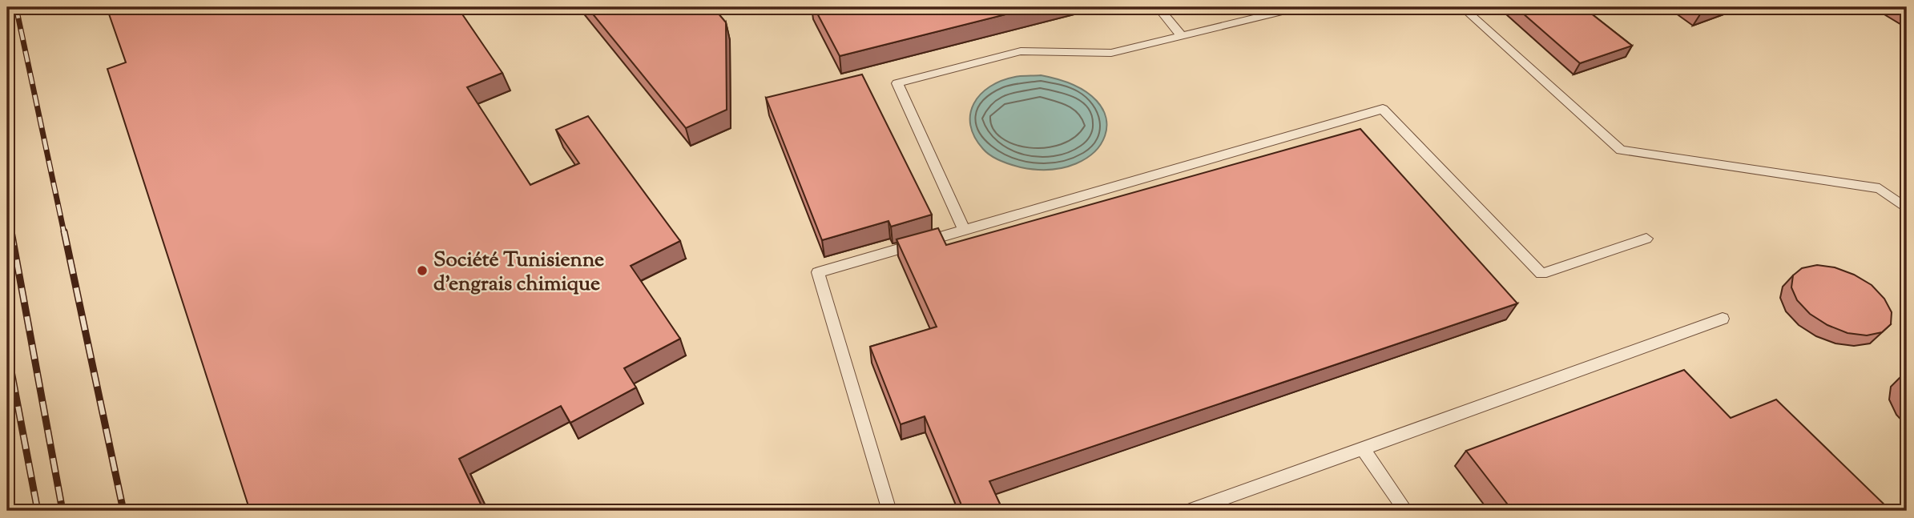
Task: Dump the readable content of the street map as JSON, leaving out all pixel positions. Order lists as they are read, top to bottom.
{
  "places": ["Société Tunisienne d'engrais chimique"]
}
